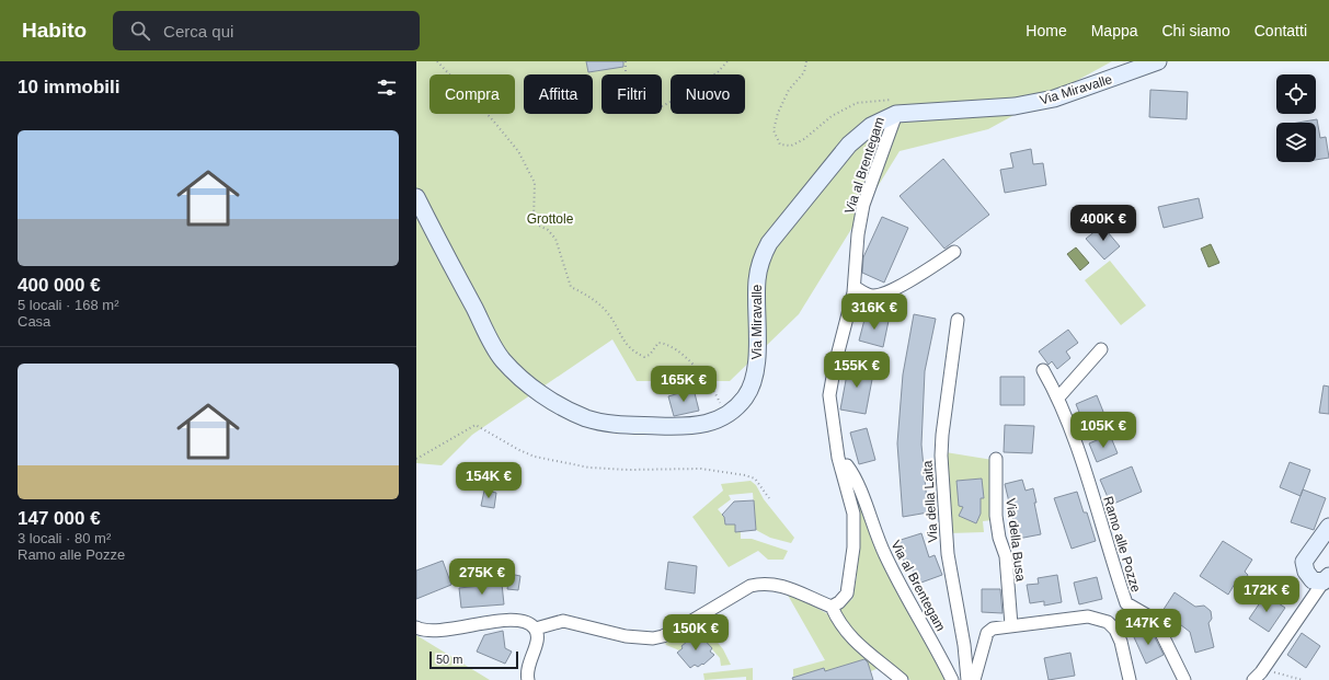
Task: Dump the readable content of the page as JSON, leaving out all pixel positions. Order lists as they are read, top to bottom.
{
  "streets": {
    "street": [
      "Via Miravalle",
      "Via al Brentegam",
      "Via della Laita",
      "Via della Busa",
      "Ramo alle Pozze"
    ]
  },
  "crossings": [
    ["Via Miravalle", "Via al Brentegam"]
  ],
  "parks": ["Grottole"],
  "scale_bar": "50 m",
  "page": {
    "header": "Habito",
    "search": "Cerca qui",
    "nav": [
      "Home",
      "Mappa",
      "Chi siamo",
      "Contatti"
    ],
    "heading": "10 immobili",
    "chip": [
      "Compra",
      "Affitta",
      "Filtri",
      "Nuovo"
    ],
    "list": [
      {
        "name": "400 000 €",
        "note": "5 locali · 168 m² · Casa"
      },
      {
        "name": "147 000 €",
        "note": "3 locali · 80 m² · Ramo alle Pozze"
      }
    ],
    "price": [
      "400K €",
      "316K €",
      "155K €",
      "165K €",
      "105K €",
      "154K €",
      "275K €",
      "172K €",
      "147K €",
      "150K €"
    ],
    "scale": "50 m"
  }
}
